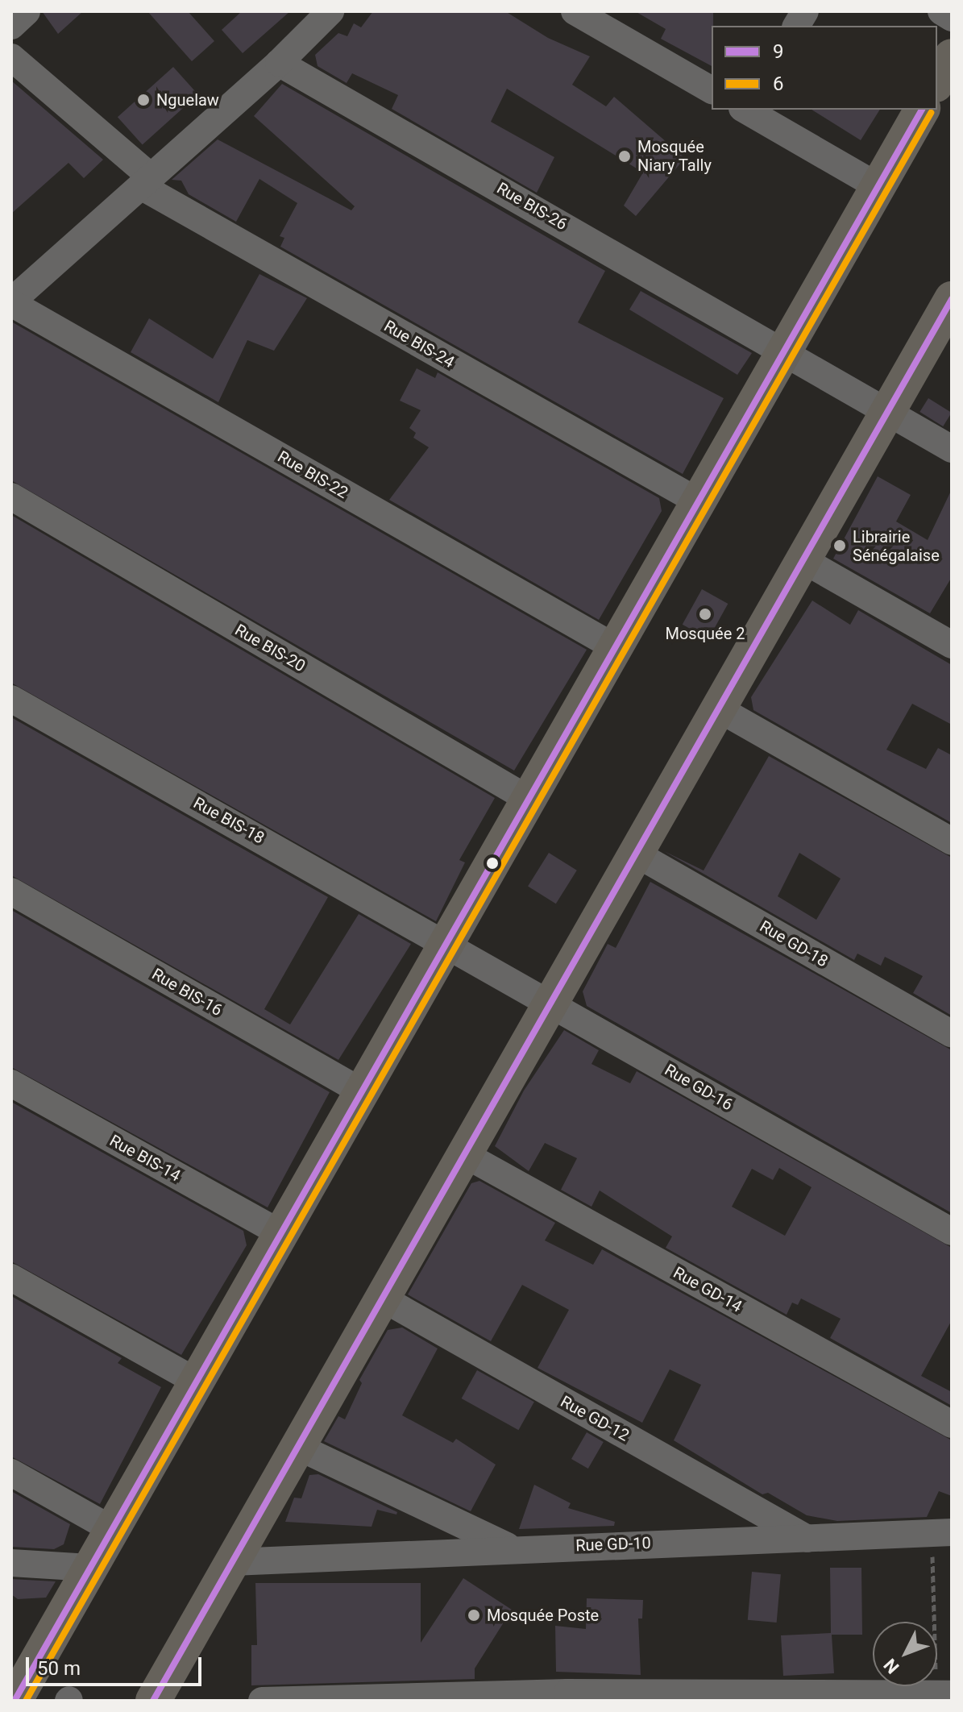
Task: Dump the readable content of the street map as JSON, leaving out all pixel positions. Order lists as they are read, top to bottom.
{
  "streets": {
    "street": [
      "Rue BIS-26",
      "Rue BIS-24",
      "Rue BIS-22",
      "Rue BIS-20",
      "Rue BIS-18",
      "Rue GD-18",
      "Rue BIS-16",
      "Rue GD-16",
      "Rue BIS-14",
      "Rue GD-14",
      "Rue GD-12",
      "Rue GD-10"
    ]
  },
  "crossings": [
    ["Rue BIS-18", "Rue GD-16"],
    ["Rue GD-12", "Rue GD-10"]
  ],
  "places": [
    "Nguelaw",
    "Mosquée Niary Tally",
    "Librairie Sénégalaise",
    "Mosquée 2",
    "Mosquée Poste"
  ],
  "lines": ["transit line 9", "transit line 6"],
  "legend": ["9", "6"],
  "scale_bar": "50 m",
  "north": "bottom left"
}
